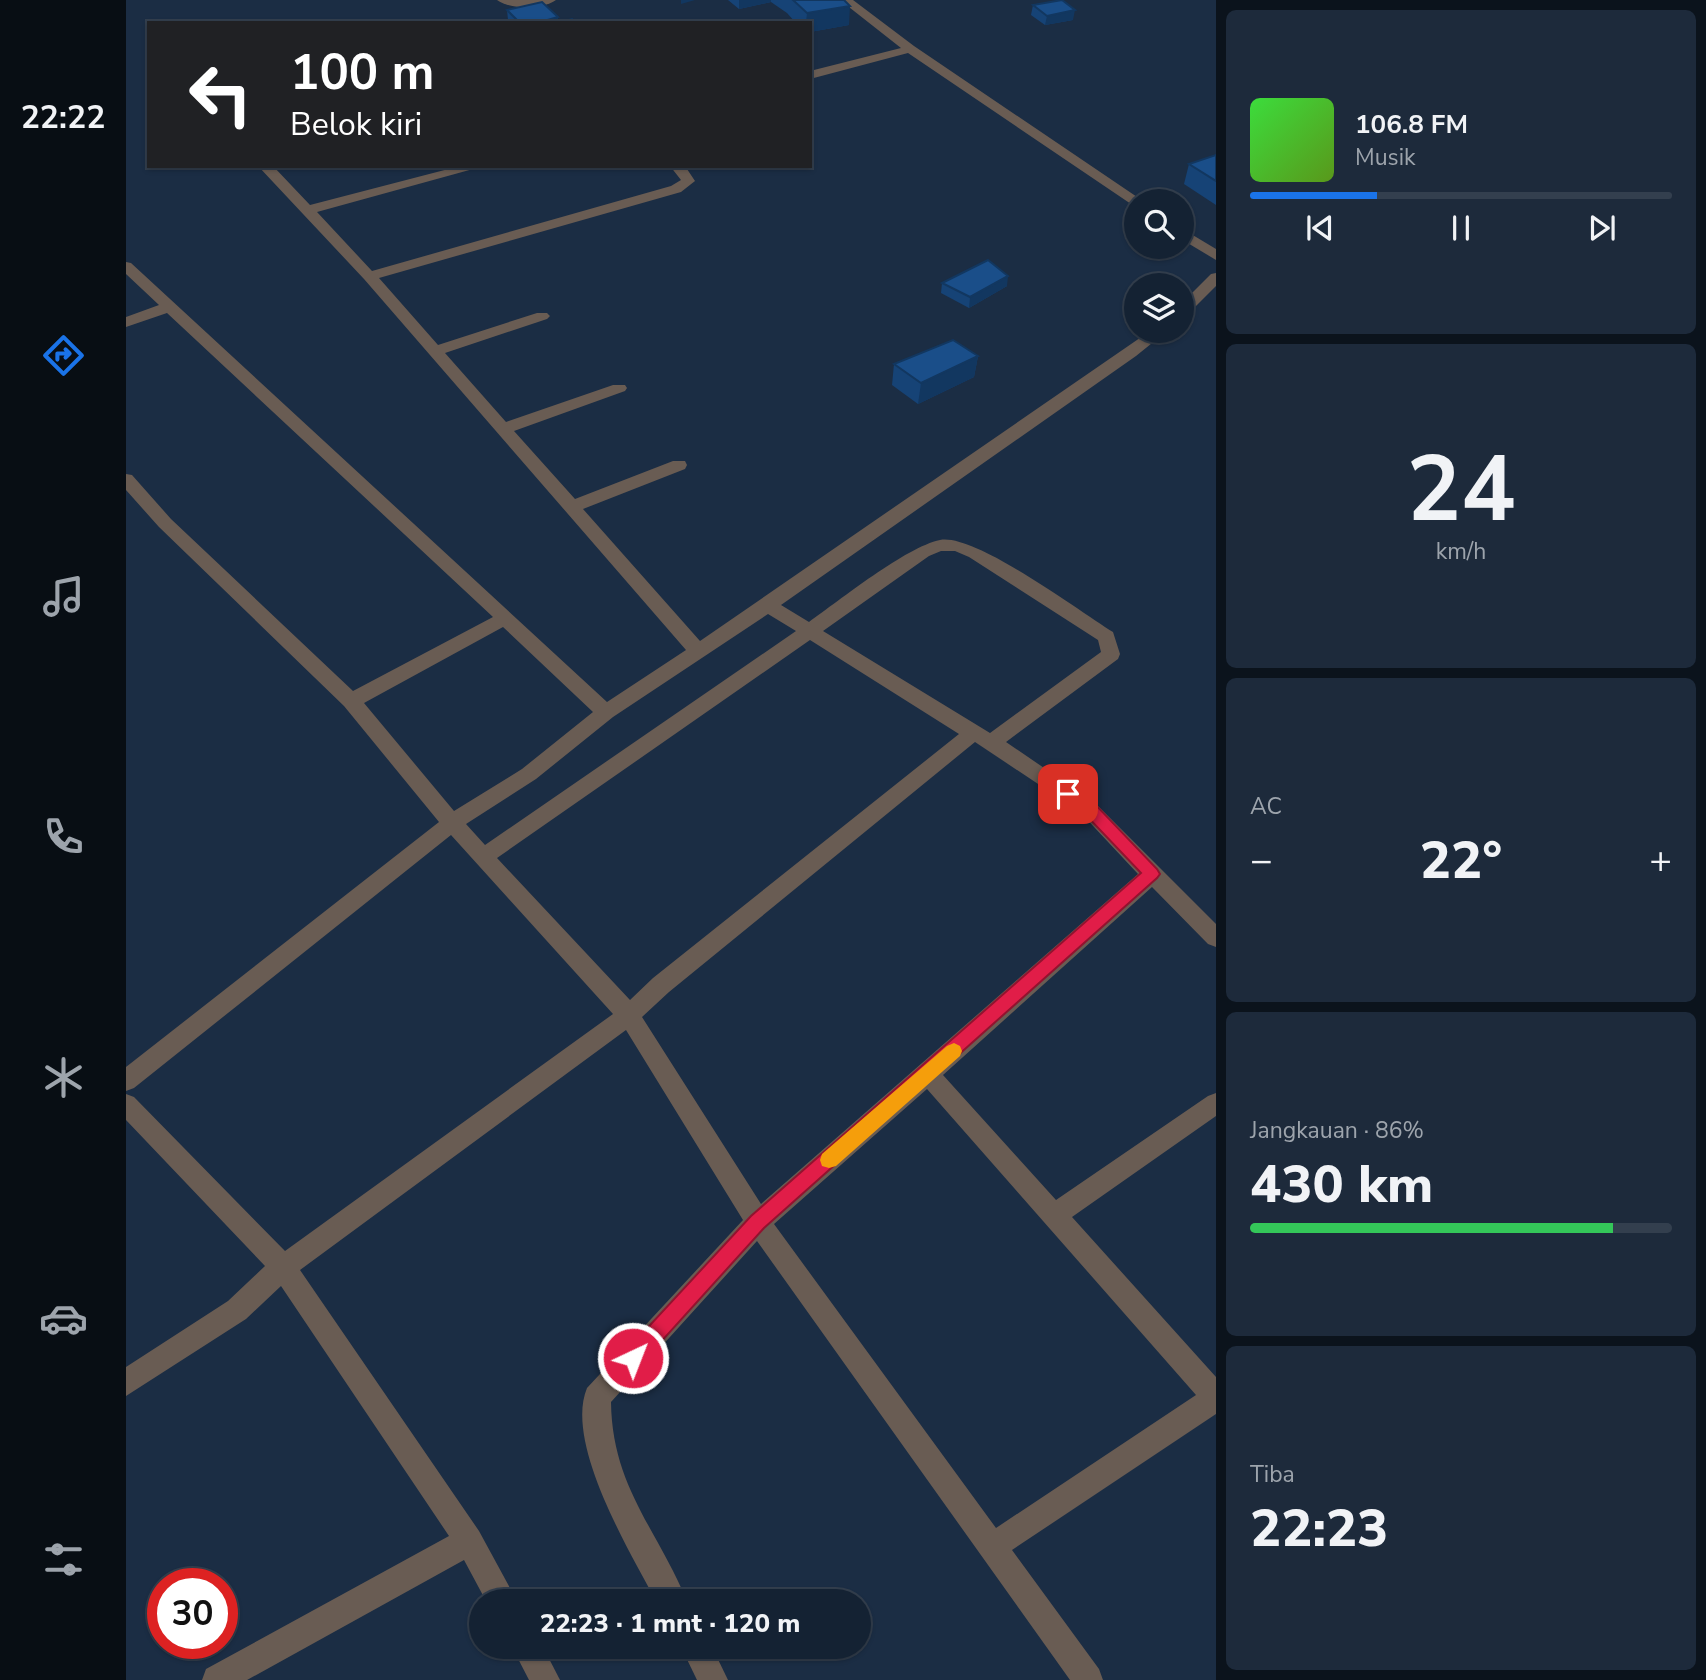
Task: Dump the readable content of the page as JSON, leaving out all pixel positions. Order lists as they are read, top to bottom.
{
  "page": {
    "tabs": "22:22",
    "turn": ["100 m", "Belok kiri"],
    "song": ["106.8 FM", "Musik"],
    "tile": [
      ["24", "km/h"],
      "AC",
      ["Jangkauan · 86%", "430 km"],
      ["Tiba", "22:23"]
    ],
    "heat": ["−", "22°", "+"],
    "limit": "30",
    "trip": "22:23 · 1 mnt · 120 m"
  }
}
